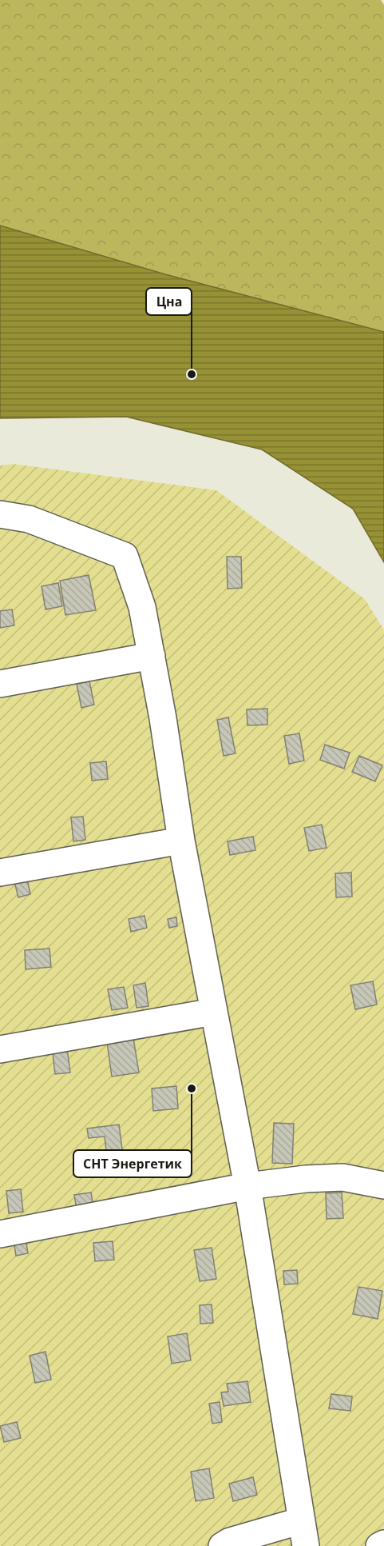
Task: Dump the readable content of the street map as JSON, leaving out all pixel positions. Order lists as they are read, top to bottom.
{
  "places": ["Цна", "СНТ Энергетик"]
}
